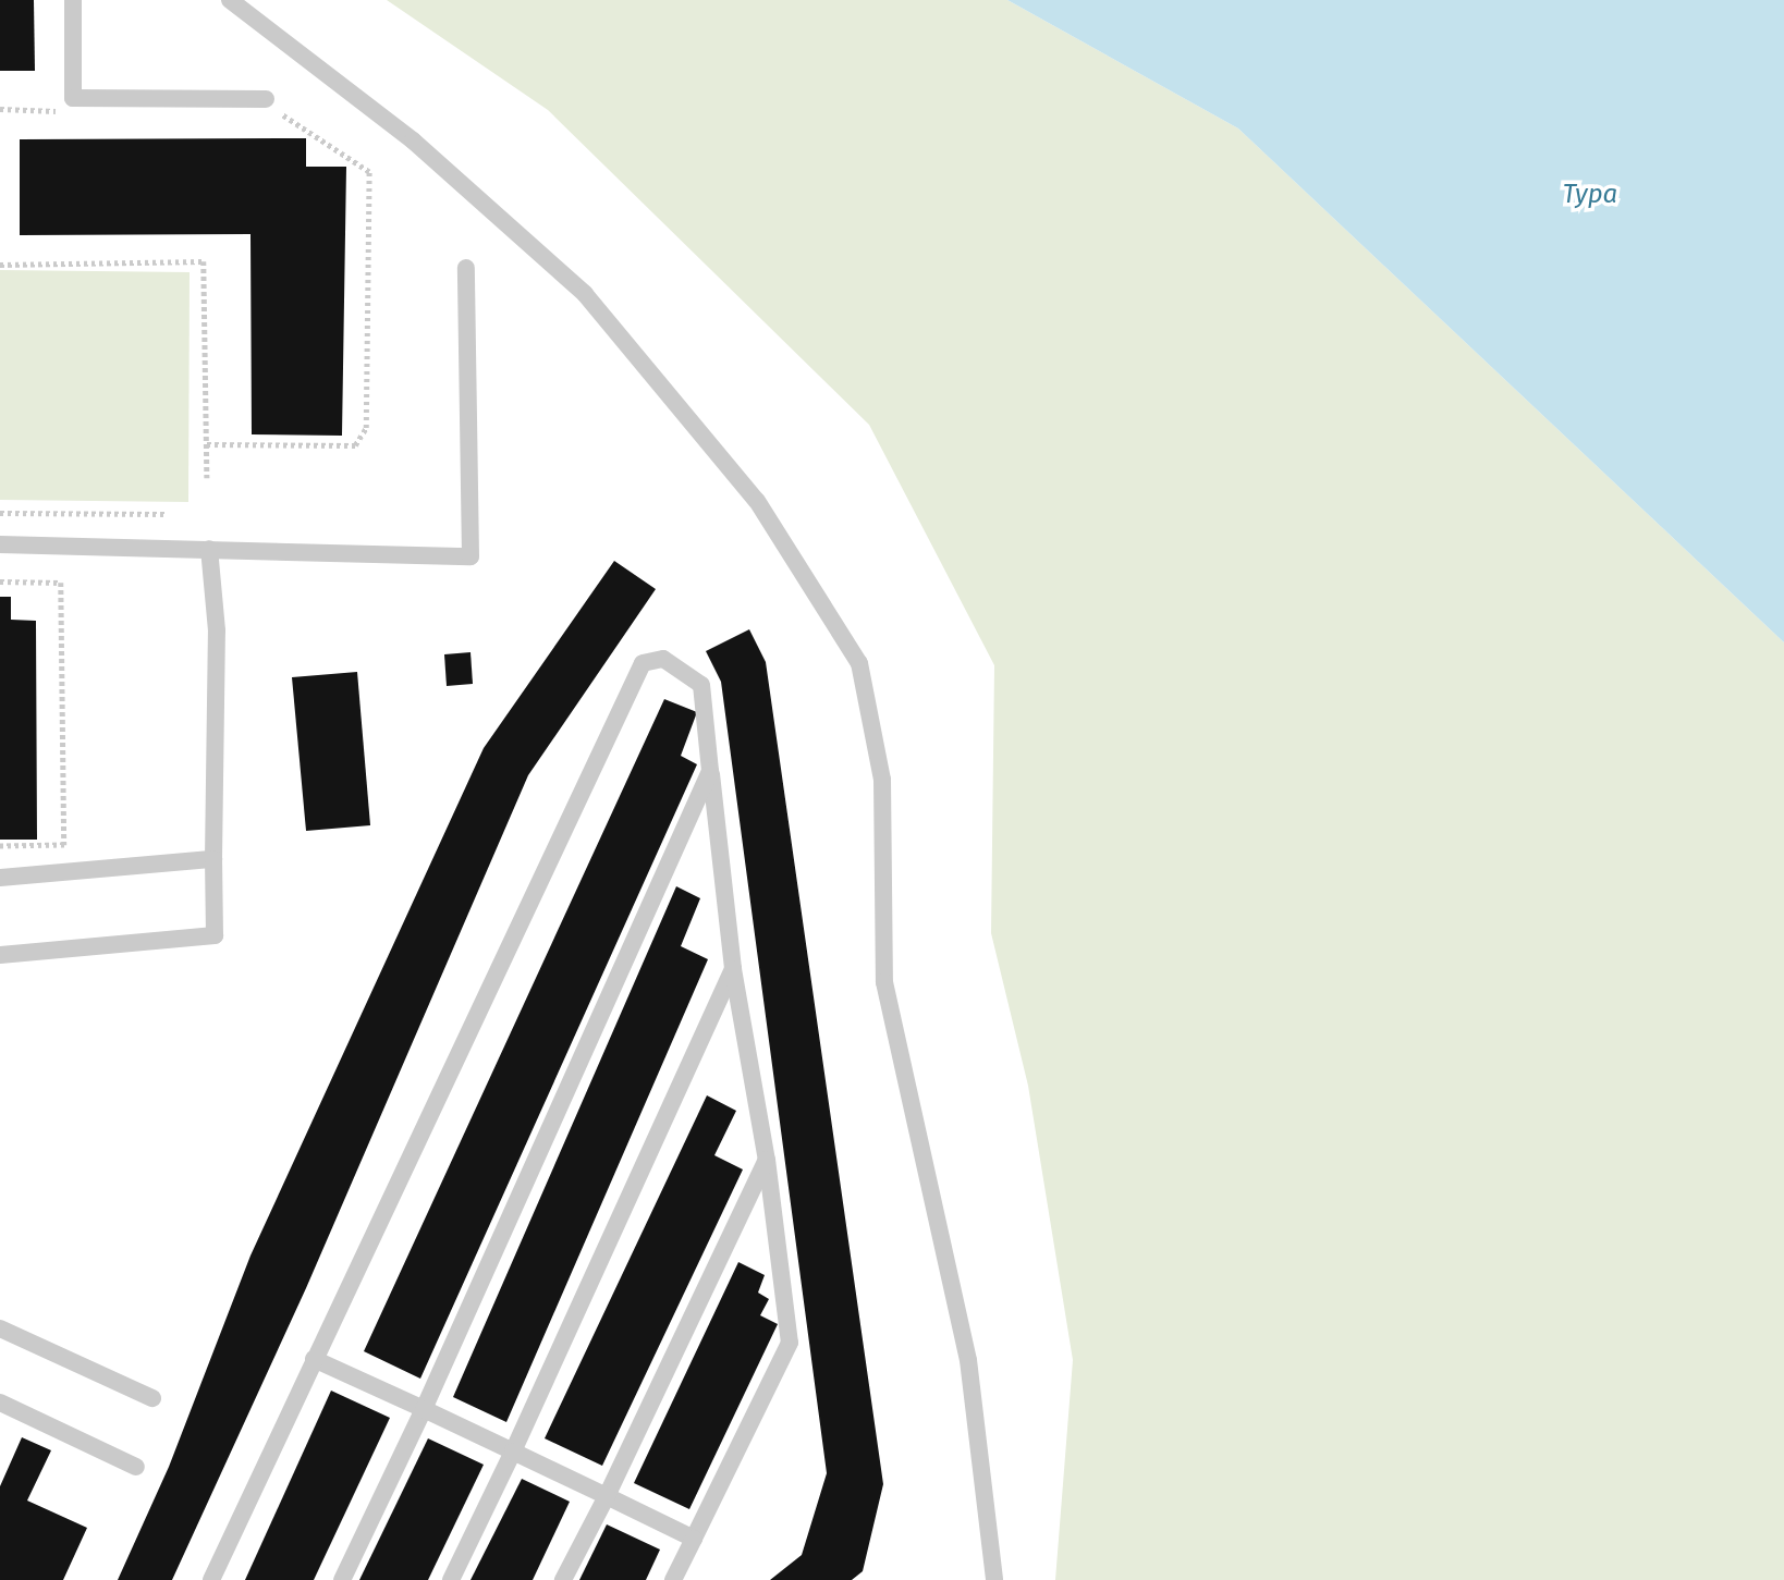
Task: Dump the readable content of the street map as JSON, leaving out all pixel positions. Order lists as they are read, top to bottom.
{
  "water": ["Тура"]
}
